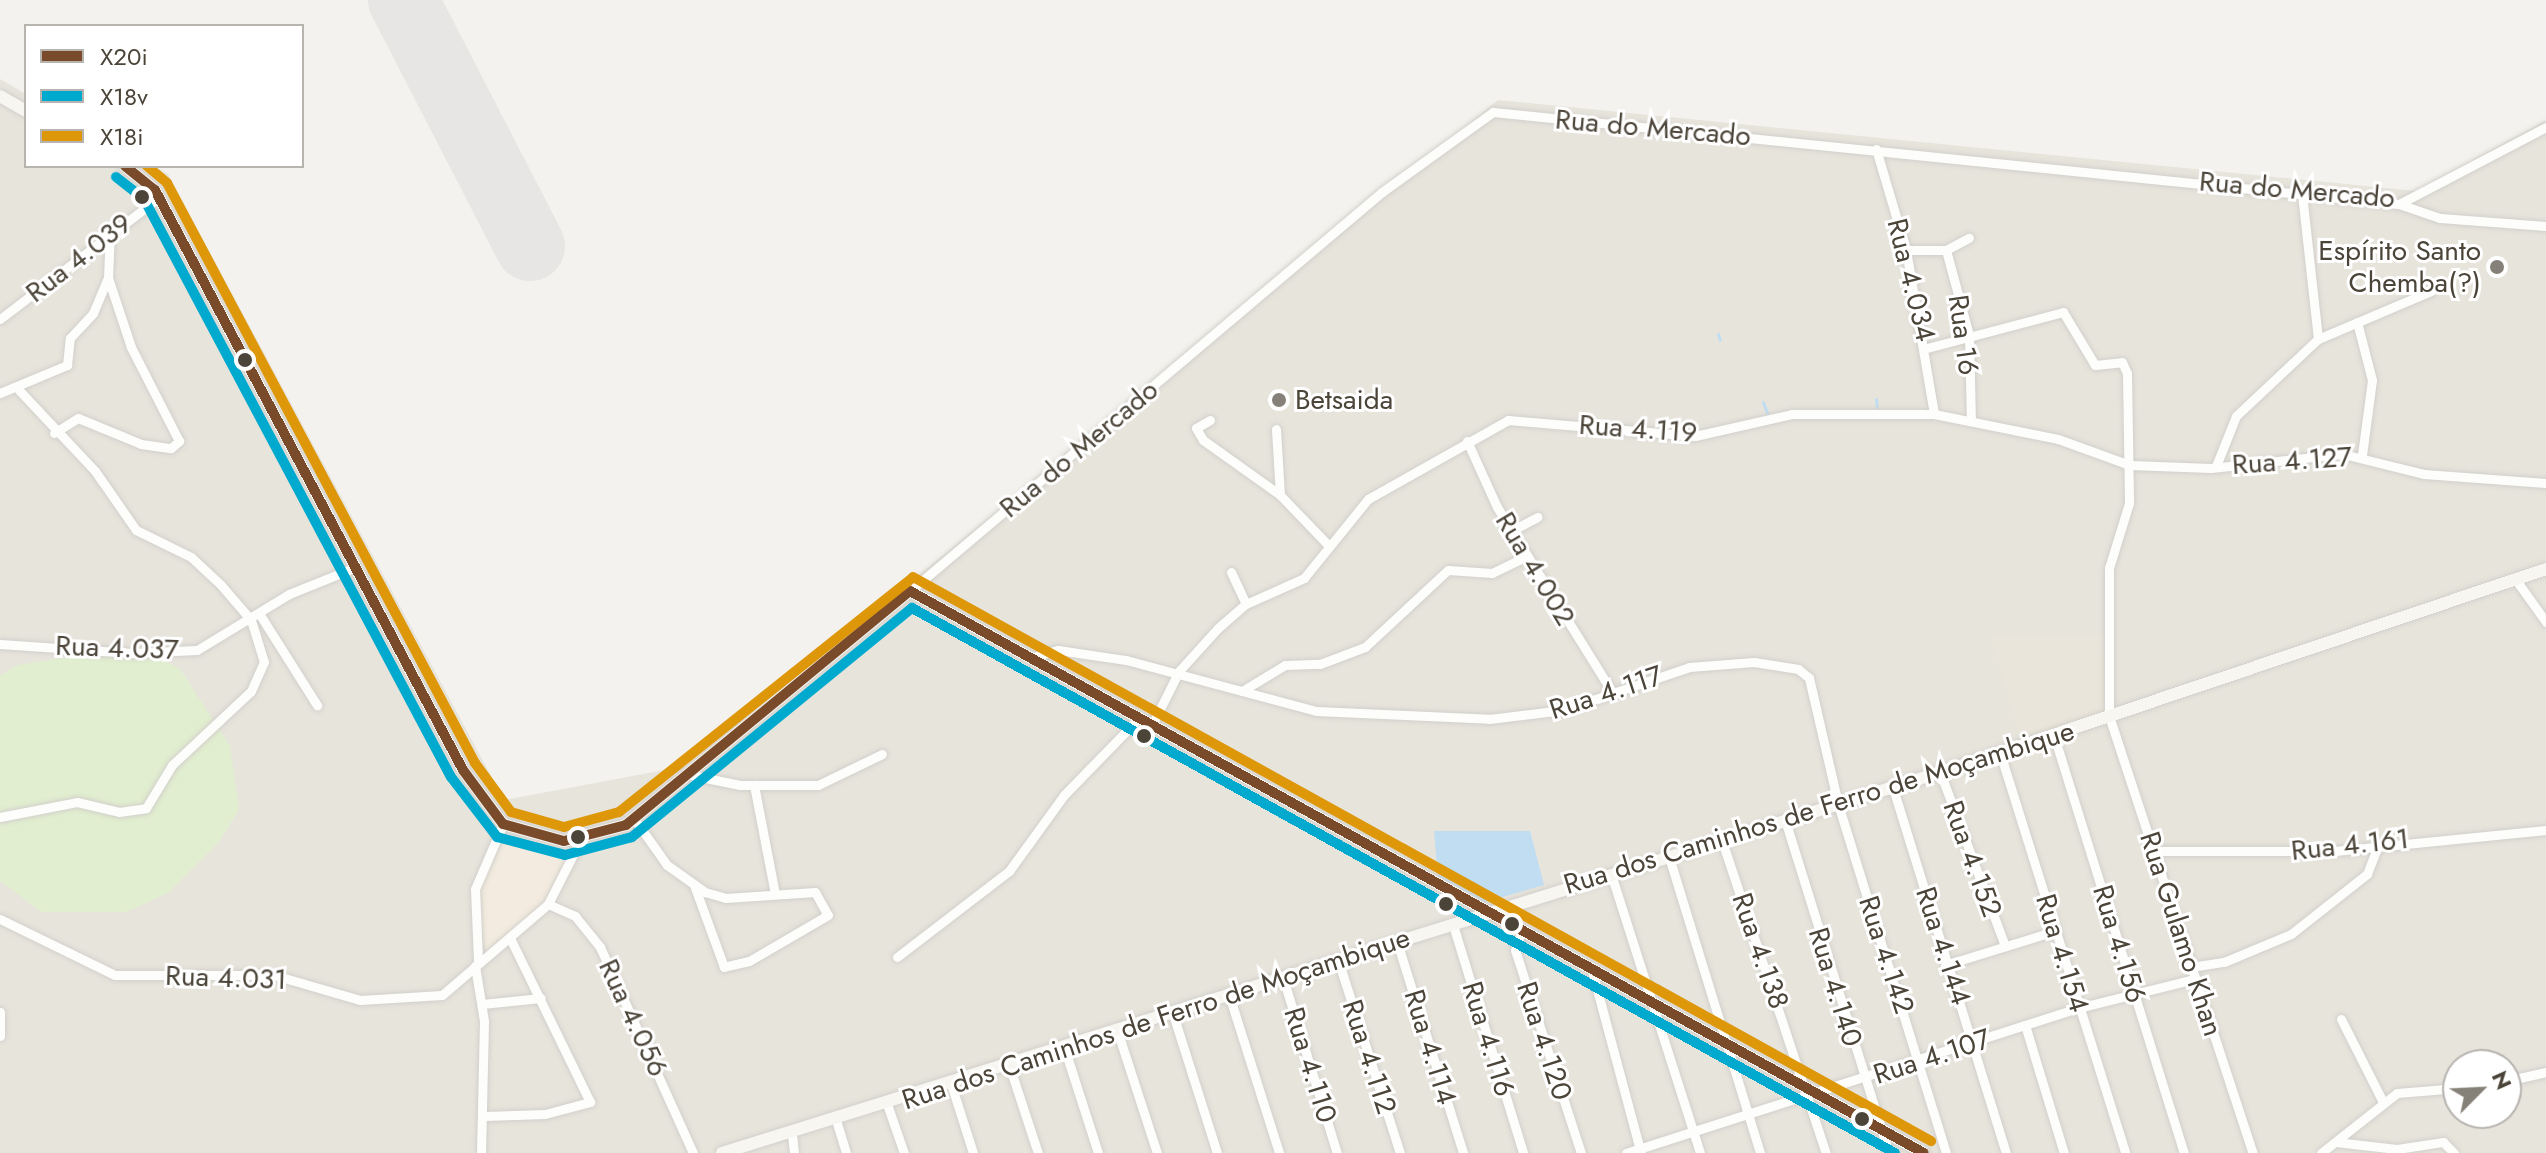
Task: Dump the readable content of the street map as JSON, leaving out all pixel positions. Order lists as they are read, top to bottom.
{
  "streets": {
    "main road": ["Rua dos Caminhos de Ferro de Moçambique"],
    "street": [
      "Rua do Mercado",
      "Rua 4.039",
      "Rua 4.034",
      "Rua 16",
      "Rua 4.119",
      "Rua 4.127",
      "Rua 4.002",
      "Rua 4.037",
      "Rua 4.117",
      "Rua 4.161",
      "Rua 4.152",
      "Rua Gulamo Khan",
      "Rua 4.156",
      "Rua 4.144",
      "Rua 4.138",
      "Rua 4.154",
      "Rua 4.142",
      "Rua 4.031",
      "Rua 4.140",
      "Rua 4.056",
      "Rua 4.116",
      "Rua 4.120",
      "Rua 4.114",
      "Rua 4.112",
      "Rua 4.107",
      "Rua 4.110"
    ]
  },
  "crossings": [
    ["Rua do Mercado", "Rua 4.034"],
    ["Rua 4.034", "Rua 4.119"],
    ["Rua 16", "Rua 4.119"],
    ["Rua 4.119", "Rua 4.127"],
    ["Rua 4.119", "Rua 4.002"],
    ["Rua 4.119", "Rua 4.117"],
    ["Rua 4.002", "Rua 4.117"],
    ["Rua 4.117", "Rua dos Caminhos de Ferro de Moçambique"],
    ["Rua 4.117", "Rua 4.142"],
    ["Rua dos Caminhos de Ferro de Moçambique", "Rua 4.152"],
    ["Rua dos Caminhos de Ferro de Moçambique", "Rua Gulamo Khan"],
    ["Rua dos Caminhos de Ferro de Moçambique", "Rua 4.156"],
    ["Rua dos Caminhos de Ferro de Moçambique", "Rua 4.144"],
    ["Rua dos Caminhos de Ferro de Moçambique", "Rua 4.138"],
    ["Rua dos Caminhos de Ferro de Moçambique", "Rua 4.154"],
    ["Rua dos Caminhos de Ferro de Moçambique", "Rua 4.142"],
    ["Rua dos Caminhos de Ferro de Moçambique", "Rua 4.140"],
    ["Rua dos Caminhos de Ferro de Moçambique", "Rua 4.116"],
    ["Rua dos Caminhos de Ferro de Moçambique", "Rua 4.114"],
    ["Rua dos Caminhos de Ferro de Moçambique", "Rua 4.112"],
    ["Rua dos Caminhos de Ferro de Moçambique", "Rua 4.110"],
    ["Rua 4.161", "Rua Gulamo Khan"],
    ["Rua Gulamo Khan", "Rua 4.107"],
    ["Rua 4.156", "Rua 4.107"],
    ["Rua 4.144", "Rua 4.107"],
    ["Rua 4.138", "Rua 4.107"],
    ["Rua 4.154", "Rua 4.107"],
    ["Rua 4.142", "Rua 4.107"],
    ["Rua 4.031", "Rua 4.056"],
    ["Rua 4.140", "Rua 4.107"]
  ],
  "places": ["Espírito Santo Chemba(?)", "Betsaida"],
  "lines": ["transit line X20i", "transit line X18i", "transit line X18v"],
  "legend": ["X20i", "X18v", "X18i"],
  "north": "top right"
}
